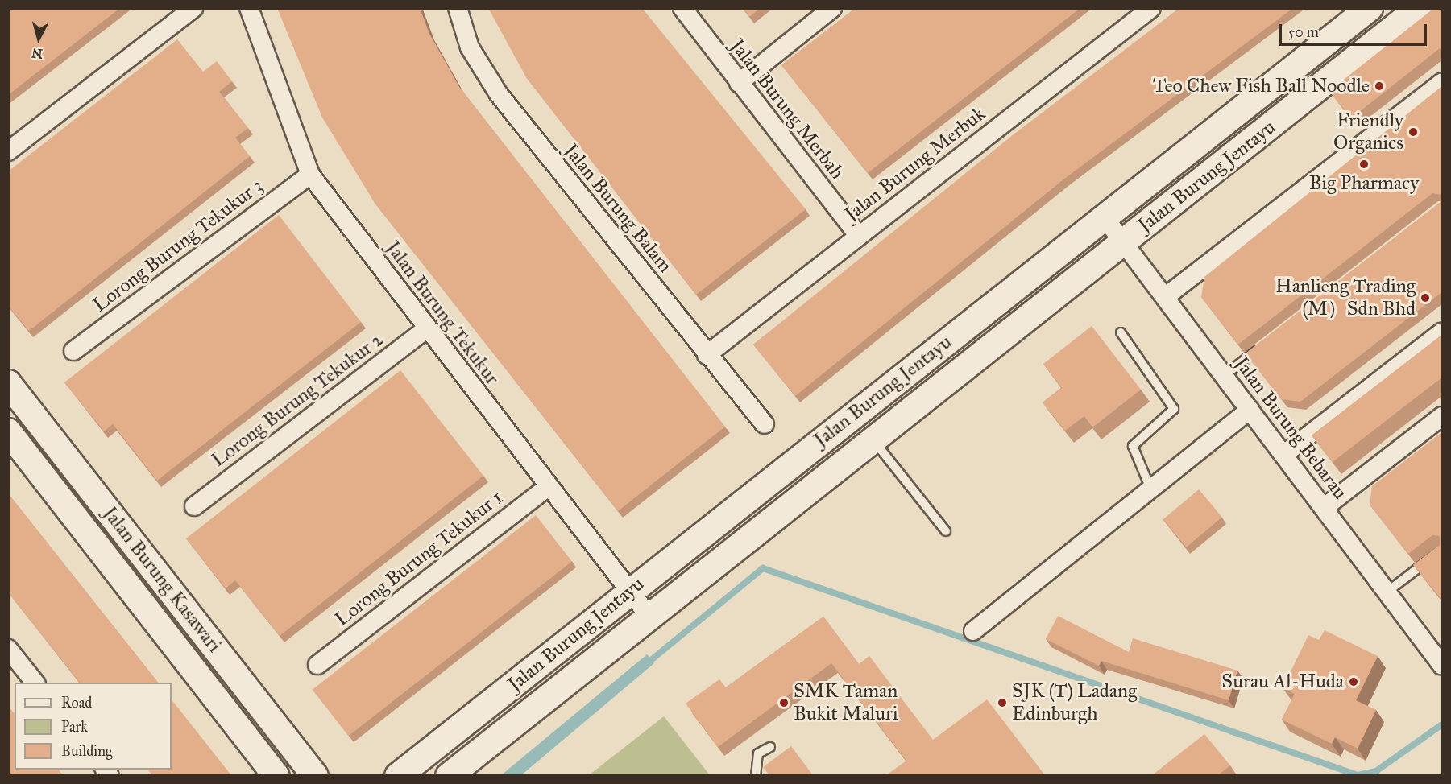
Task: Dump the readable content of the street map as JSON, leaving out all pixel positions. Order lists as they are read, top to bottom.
{
  "streets": {
    "street": [
      "Jalan Burung Merbah",
      "Jalan Burung Merbuk",
      "Jalan Burung Jentayu",
      "Jalan Burung Balam",
      "Lorong Burung Tekukur 3",
      "Jalan Burung Tekukur",
      "Lorong Burung Tekukur 2",
      "Jalan Burung Bebarau",
      "Lorong Burung Tekukur 1",
      "Jalan Burung Kasawari"
    ]
  },
  "crossings": [
    ["Jalan Burung Merbah", "Jalan Burung Merbuk"],
    ["Jalan Burung Merbuk", "Jalan Burung Balam"],
    ["Jalan Burung Jentayu", "Jalan Burung Tekukur"],
    ["Jalan Burung Jentayu", "Jalan Burung Bebarau"],
    ["Lorong Burung Tekukur 3", "Jalan Burung Tekukur"],
    ["Jalan Burung Tekukur", "Lorong Burung Tekukur 2"],
    ["Jalan Burung Tekukur", "Lorong Burung Tekukur 1"]
  ],
  "places": [
    "Teo Chew Fish Ball Noodle",
    "Friendly Organics",
    "Big Pharmacy",
    "Hanlieng Trading (M）Sdn Bhd",
    "Surau Al-Huda",
    "SMK Taman Bukit Maluri",
    "SJK (T) Ladang Edinburgh"
  ],
  "legend": ["Road", "Park", "Building"],
  "scale_bar": "50 m",
  "north": "bottom"
}
